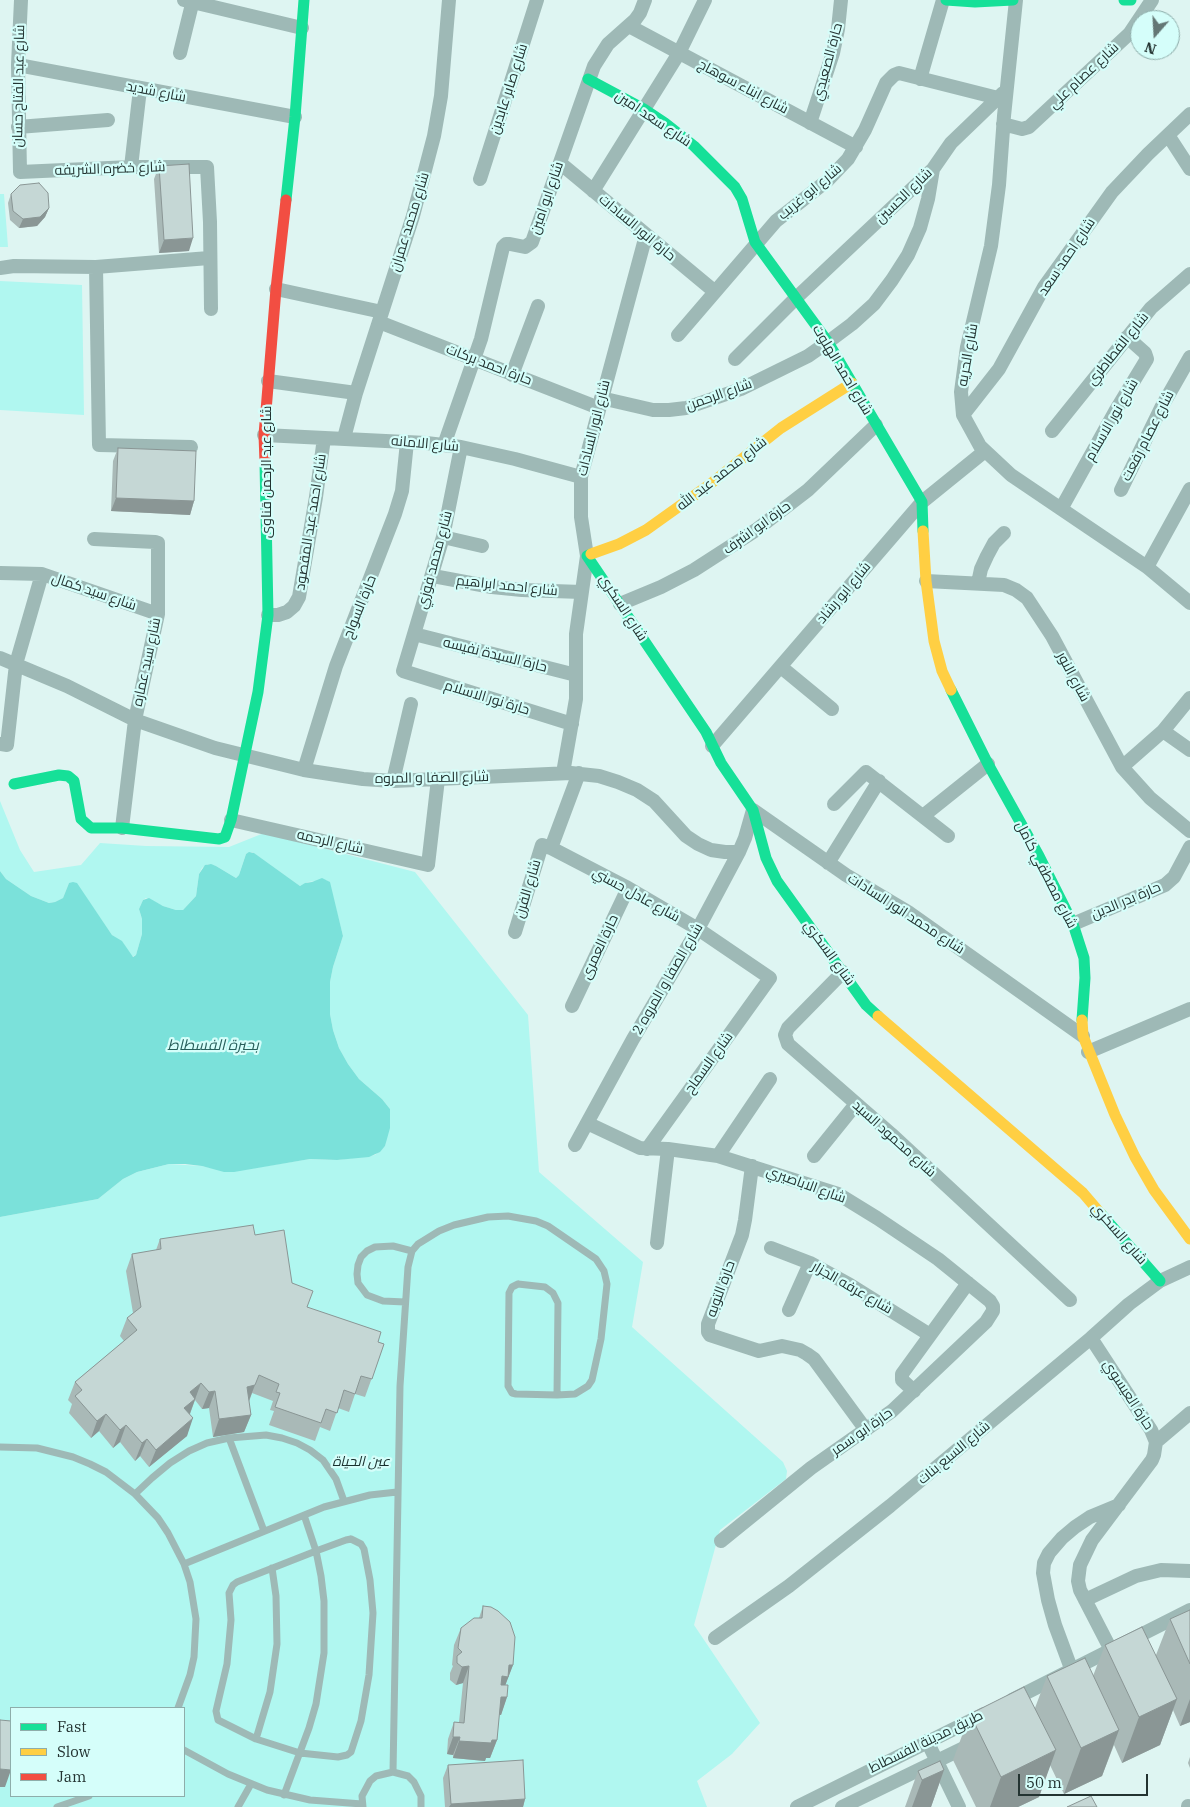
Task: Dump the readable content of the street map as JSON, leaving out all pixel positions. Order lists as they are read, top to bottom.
{
  "streets": {
    "street": [
      "حارة الصعيدي",
      "شارع عصام علي",
      "شارع عبد الفتاح حسان",
      "شارع ابناء سوهاج",
      "شارع صابر عابدين",
      "شارع شديد",
      "شارع سعد امين",
      "شارع خضره الشريفه",
      "شارع ابو غريب",
      "شارع الحسين",
      "شارع ابو امين",
      "شارع محمد عمران",
      "حارة انور السادات",
      "شارع احمد سعد",
      "شارع الفطاطري",
      "شارع الحريه",
      "حارة احمد بركات",
      "شارع احمد الهلوت",
      "شارع الرحمن",
      "شارع نور الاسلام",
      "شارع انور السادات",
      "شارع عصام رفعت",
      "شارع الامانه",
      "شارع عبد الرحمن قناوى",
      "شارع محمد عبد الله",
      "شارع احمد عبد المقصود",
      "حارة ابو اشرف",
      "شارع محمد فوزي",
      "شارع احمد ابراهيم",
      "شارع سيد كمال",
      "شارع ابو رشاد",
      "حارة السواح",
      "شارع السكري",
      "حارة السيدة نفيسه",
      "شارع سيد عماره",
      "شارع النور",
      "حارة نور الاسلام",
      "شارع الصفا و المروه",
      "شارع الرحمه",
      "شارع مصطفي كامل",
      "شارع الفرن",
      "شارع عادل حسني",
      "حارة بدر الدين",
      "شارع محمد انور السادات",
      "حارة العمرى",
      "شارع الصفا و المروه 2",
      "شارع السماح",
      "شارع محمود السيد",
      "شارع الاباصيري",
      "شارع عرفه الجزار",
      "حارة التوبه",
      "حارة العيسوي",
      "حارة ابو سمر",
      "شارع السبع بنات",
      "طريق مدينة الفسطاط"
    ]
  },
  "crossings": [
    ["حارة الصعيدي", "شارع ابناء سوهاج"],
    ["شارع عصام علي", "شارع الحريه"],
    ["شارع عبد الفتاح حسان", "شارع شديد"],
    ["شارع عبد الفتاح حسان", "شارع خضره الشريفه"],
    ["شارع ابناء سوهاج", "شارع ابو غريب"],
    ["شارع ابناء سوهاج", "شارع ابو امين"],
    ["شارع شديد", "شارع عبد الرحمن قناوى"],
    ["شارع سعد امين", "شارع ابو غريب"],
    ["شارع سعد امين", "شارع ابو امين"],
    ["شارع سعد امين", "شارع احمد الهلوت"],
    ["شارع ابو غريب", "شارع الحسين"],
    ["شارع ابو غريب", "حارة انور السادات"],
    ["شارع ابو غريب", "شارع الحريه"],
    ["شارع ابو غريب", "شارع احمد الهلوت"],
    ["شارع الحسين", "شارع الحريه"],
    ["شارع الحسين", "شارع احمد الهلوت"],
    ["شارع الحسين", "شارع الرحمن"],
    ["شارع ابو امين", "حارة انور السادات"],
    ["شارع ابو امين", "حارة احمد بركات"],
    ["شارع ابو امين", "شارع الامانه"],
    ["شارع محمد عمران", "حارة احمد بركات"],
    ["شارع محمد عمران", "شارع الامانه"],
    ["حارة انور السادات", "شارع انور السادات"],
    ["شارع احمد سعد", "شارع الحريه"],
    ["شارع الفطاطري", "شارع نور الاسلام"],
    ["شارع الحريه", "شارع نور الاسلام"],
    ["شارع الحريه", "شارع ابو رشاد"],
    ["حارة احمد بركات", "شارع الرحمن"],
    ["حارة احمد بركات", "شارع انور السادات"],
    ["حارة احمد بركات", "شارع عبد الرحمن قناوى"],
    ["شارع احمد الهلوت", "شارع الرحمن"],
    ["شارع احمد الهلوت", "شارع محمد عبد الله"],
    ["شارع احمد الهلوت", "حارة ابو اشرف"],
    ["شارع احمد الهلوت", "شارع ابو رشاد"],
    ["شارع احمد الهلوت", "شارع مصطفي كامل"],
    ["شارع الرحمن", "شارع انور السادات"],
    ["شارع انور السادات", "شارع الامانه"],
    ["شارع انور السادات", "شارع محمد عبد الله"],
    ["شارع انور السادات", "شارع احمد ابراهيم"],
    ["شارع انور السادات", "شارع السكري"],
    ["شارع انور السادات", "حارة السيدة نفيسه"],
    ["شارع انور السادات", "حارة نور الاسلام"],
    ["شارع انور السادات", "شارع الصفا و المروه"],
    ["شارع الامانه", "شارع عبد الرحمن قناوى"],
    ["شارع الامانه", "شارع احمد عبد المقصود"],
    ["شارع الامانه", "شارع محمد فوزي"],
    ["شارع الامانه", "حارة السواح"],
    ["شارع عبد الرحمن قناوى", "شارع احمد عبد المقصود"],
    ["شارع عبد الرحمن قناوى", "شارع سيد عماره"],
    ["شارع عبد الرحمن قناوى", "شارع الصفا و المروه"],
    ["شارع عبد الرحمن قناوى", "شارع الرحمه"],
    ["شارع محمد عبد الله", "شارع السكري"],
    ["حارة ابو اشرف", "شارع السكري"],
    ["شارع محمد فوزي", "شارع احمد ابراهيم"],
    ["شارع محمد فوزي", "حارة السيدة نفيسه"],
    ["شارع محمد فوزي", "حارة نور الاسلام"],
    ["شارع سيد كمال", "شارع سيد عماره"],
    ["شارع ابو رشاد", "شارع السكري"],
    ["شارع ابو رشاد", "شارع مصطفي كامل"],
    ["حارة السواح", "شارع الصفا و المروه"],
    ["شارع السكري", "شارع محمد انور السادات"],
    ["شارع السكري", "شارع الصفا و المروه 2"],
    ["شارع السكري", "شارع محمود السيد"],
    ["شارع السكري", "شارع السبع بنات"],
    ["شارع سيد عماره", "شارع الصفا و المروه"],
    ["شارع النور", "شارع مصطفي كامل"],
    ["شارع الصفا و المروه", "شارع الرحمه"],
    ["شارع الصفا و المروه", "شارع الفرن"],
    ["شارع الصفا و المروه", "شارع الصفا و المروه 2"],
    ["شارع مصطفي كامل", "حارة بدر الدين"],
    ["شارع مصطفي كامل", "شارع محمد انور السادات"],
    ["شارع الفرن", "شارع عادل حسني"],
    ["شارع عادل حسني", "حارة العمرى"],
    ["شارع عادل حسني", "شارع الصفا و المروه 2"],
    ["شارع عادل حسني", "شارع السماح"],
    ["شارع محمد انور السادات", "شارع الصفا و المروه 2"],
    ["شارع الصفا و المروه 2", "شارع الاباصيري"],
    ["شارع السماح", "شارع الاباصيري"],
    ["شارع الاباصيري", "حارة التوبه"],
    ["شارع الاباصيري", "حارة ابو سمر"],
    ["حارة التوبه", "حارة ابو سمر"],
    ["حارة العيسوي", "شارع السبع بنات"],
    ["حارة العيسوي", "طريق مدينة الفسطاط"]
  ],
  "water": ["بحيرة الفسطاط"],
  "parks": ["عين الحياة"],
  "legend": ["Fast", "Slow", "Jam"],
  "scale_bar": "50 m",
  "north": "bottom"
}
